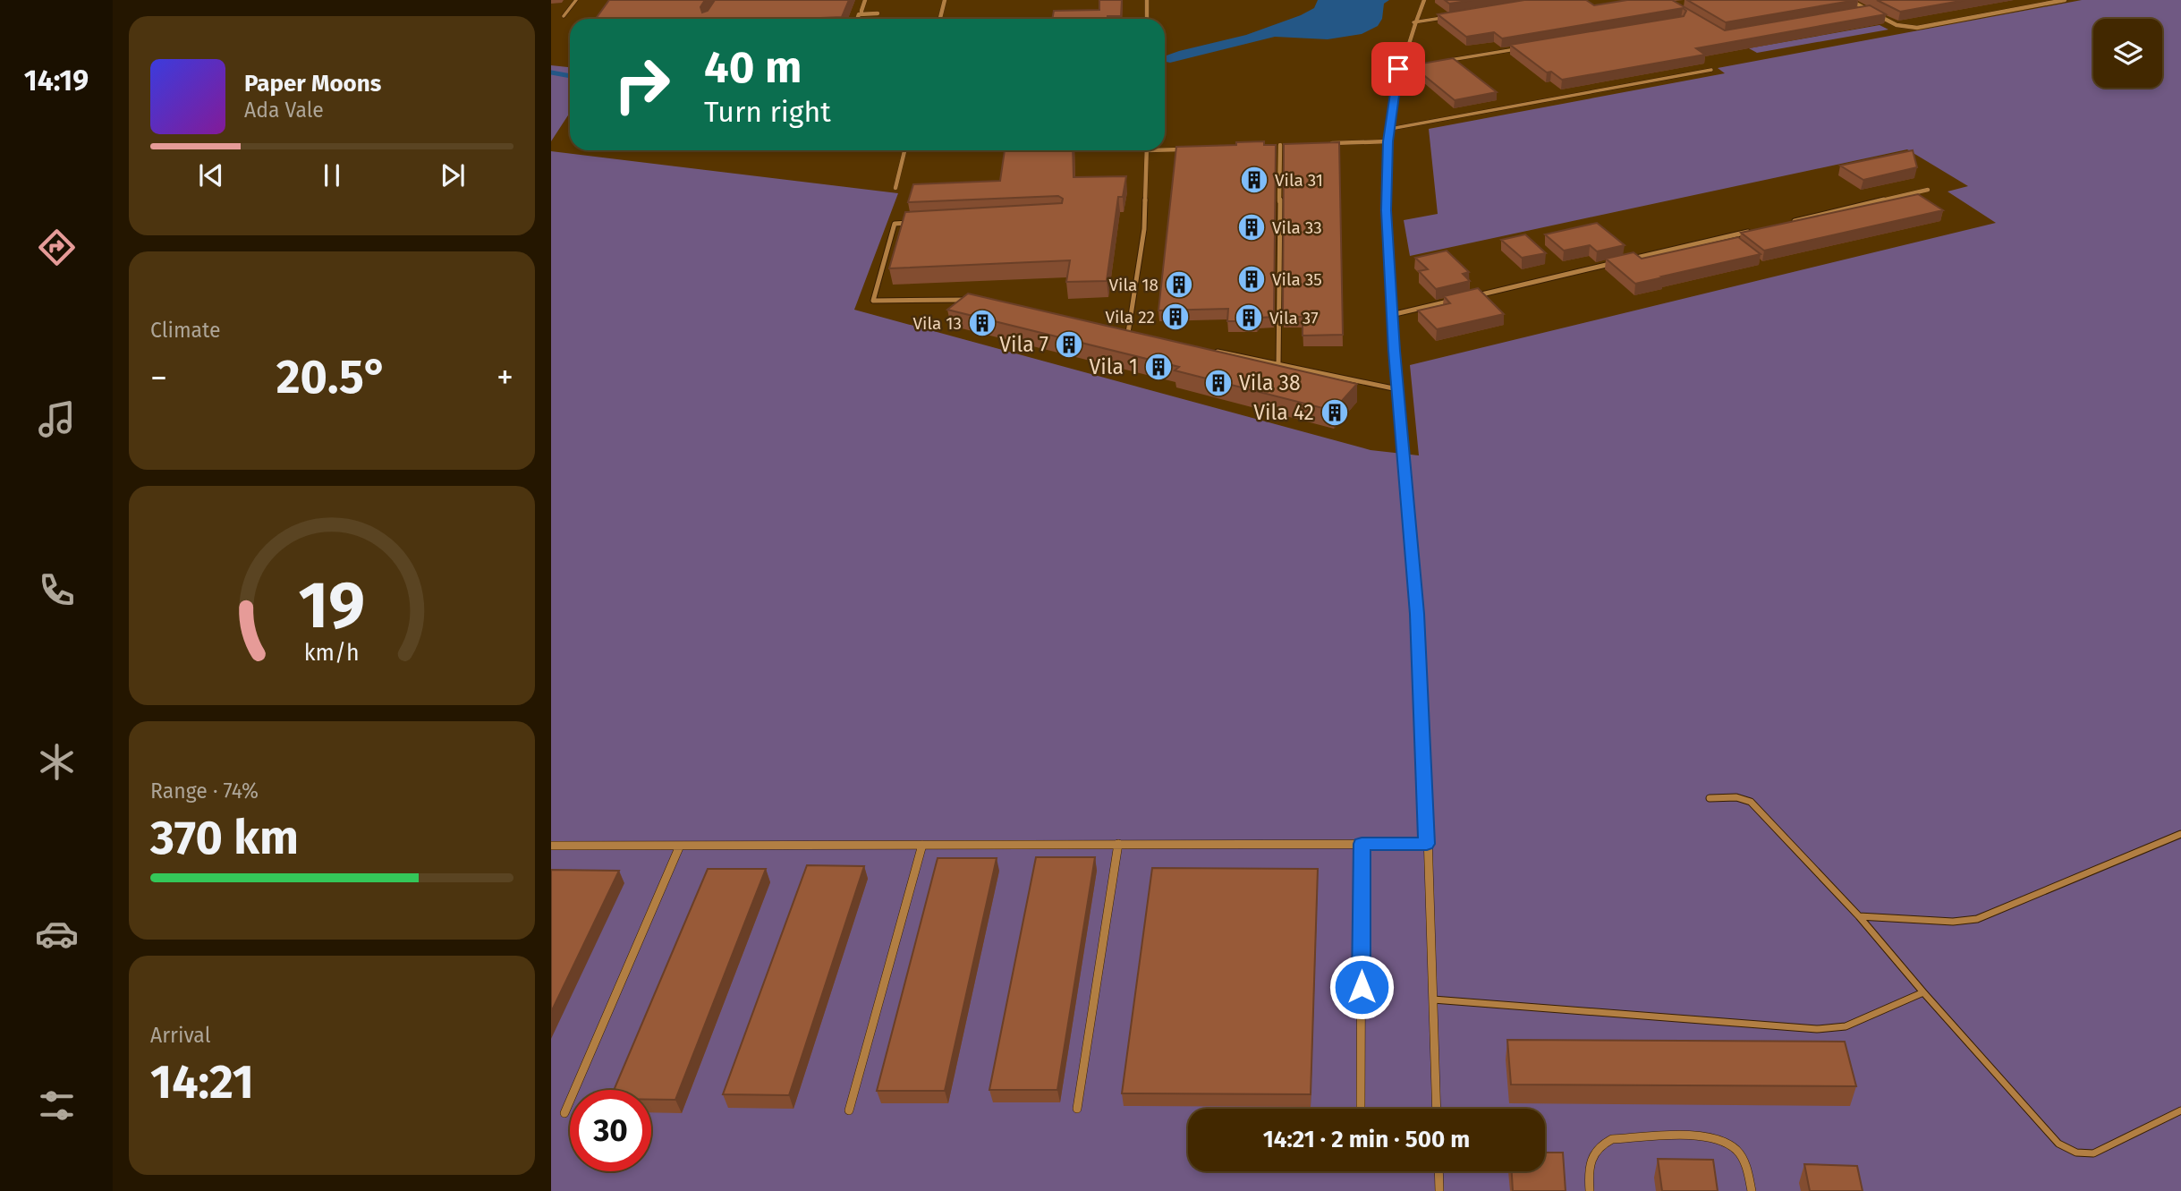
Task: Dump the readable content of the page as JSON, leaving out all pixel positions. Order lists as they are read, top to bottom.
{
  "places": {
    "building": [
      "Vila 31",
      "Vila 33",
      "Vila 35",
      "Vila 18",
      "Vila 22",
      "Vila 37",
      "Vila 13",
      "Vila 7",
      "Vila 1",
      "Vila 38",
      "Vila 42"
    ]
  },
  "page": {
    "tabs": "14:19",
    "turn": ["40 m", "Turn right"],
    "song": ["Paper Moons", "Ada Vale"],
    "tile": [
      "Climate",
      ["Range · 74%", "370 km"],
      ["Arrival", "14:21"]
    ],
    "heat": ["−", "20.5°", "+"],
    "limit": "30",
    "trip": "14:21 · 2 min · 500 m",
    "gauge": ["19", "km/h"]
  }
}
